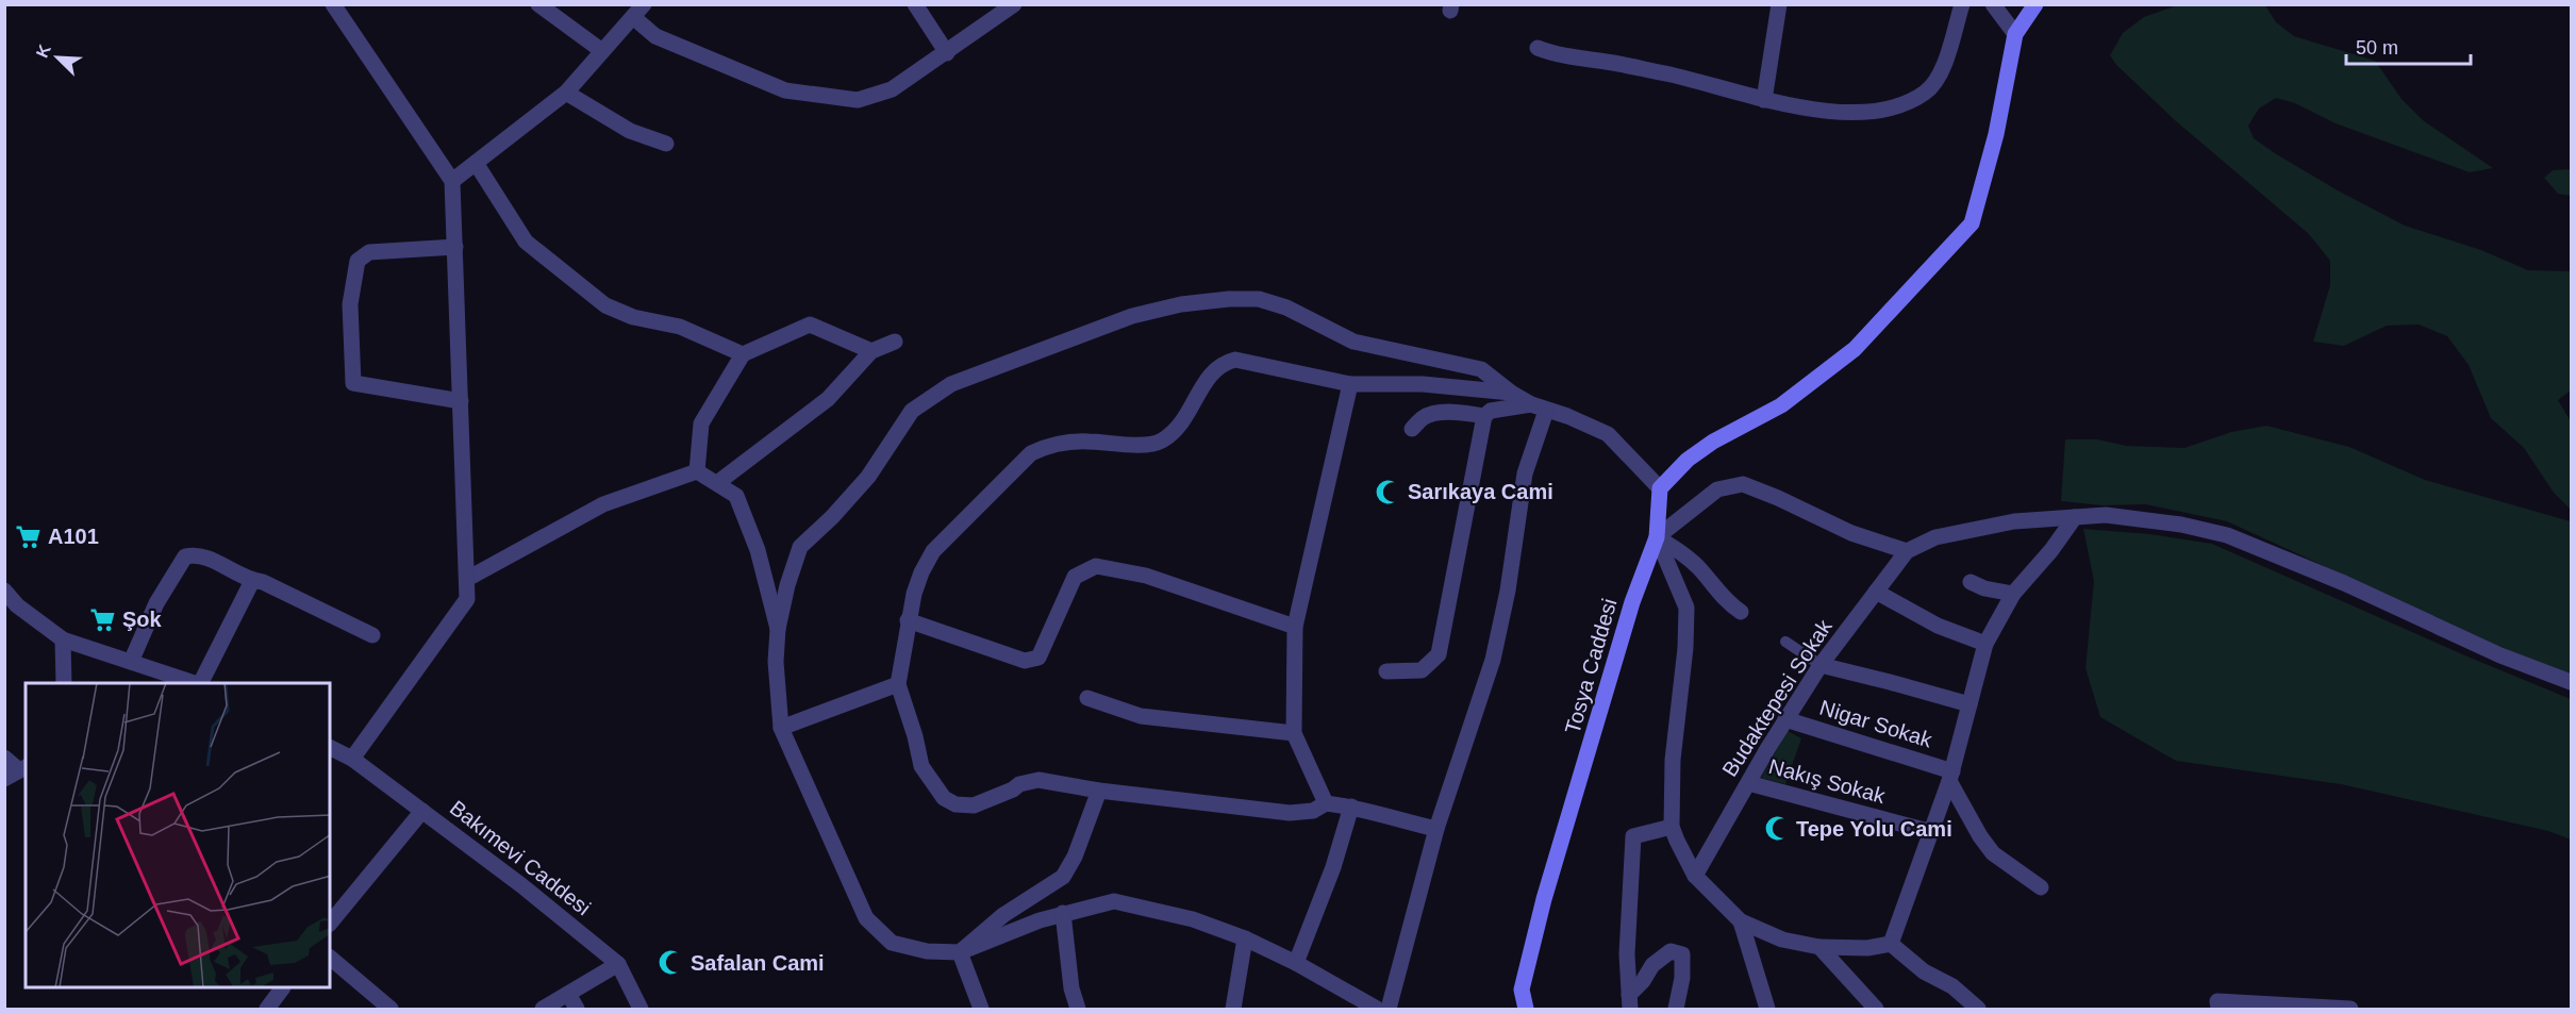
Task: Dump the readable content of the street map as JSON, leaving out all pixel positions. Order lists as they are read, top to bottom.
{
  "streets": {
    "main road": ["Tosya Caddesi"],
    "street": [
      "Budaktepesi Sokak",
      "Nigar Sokak",
      "Nakış Sokak",
      "Bakımevi Caddesi"
    ]
  },
  "crossings": [
    ["Budaktepesi Sokak", "Nigar Sokak"],
    ["Budaktepesi Sokak", "Nakış Sokak"],
    ["Nigar Sokak", "Nakış Sokak"]
  ],
  "places": {
    "mosque": ["Sarıkaya Cami", "Tepe Yolu Cami", "Safalan Cami"],
    "supermarket": ["A101", "Şok"]
  },
  "scale_bar": "50 m",
  "north": "top left"
}
